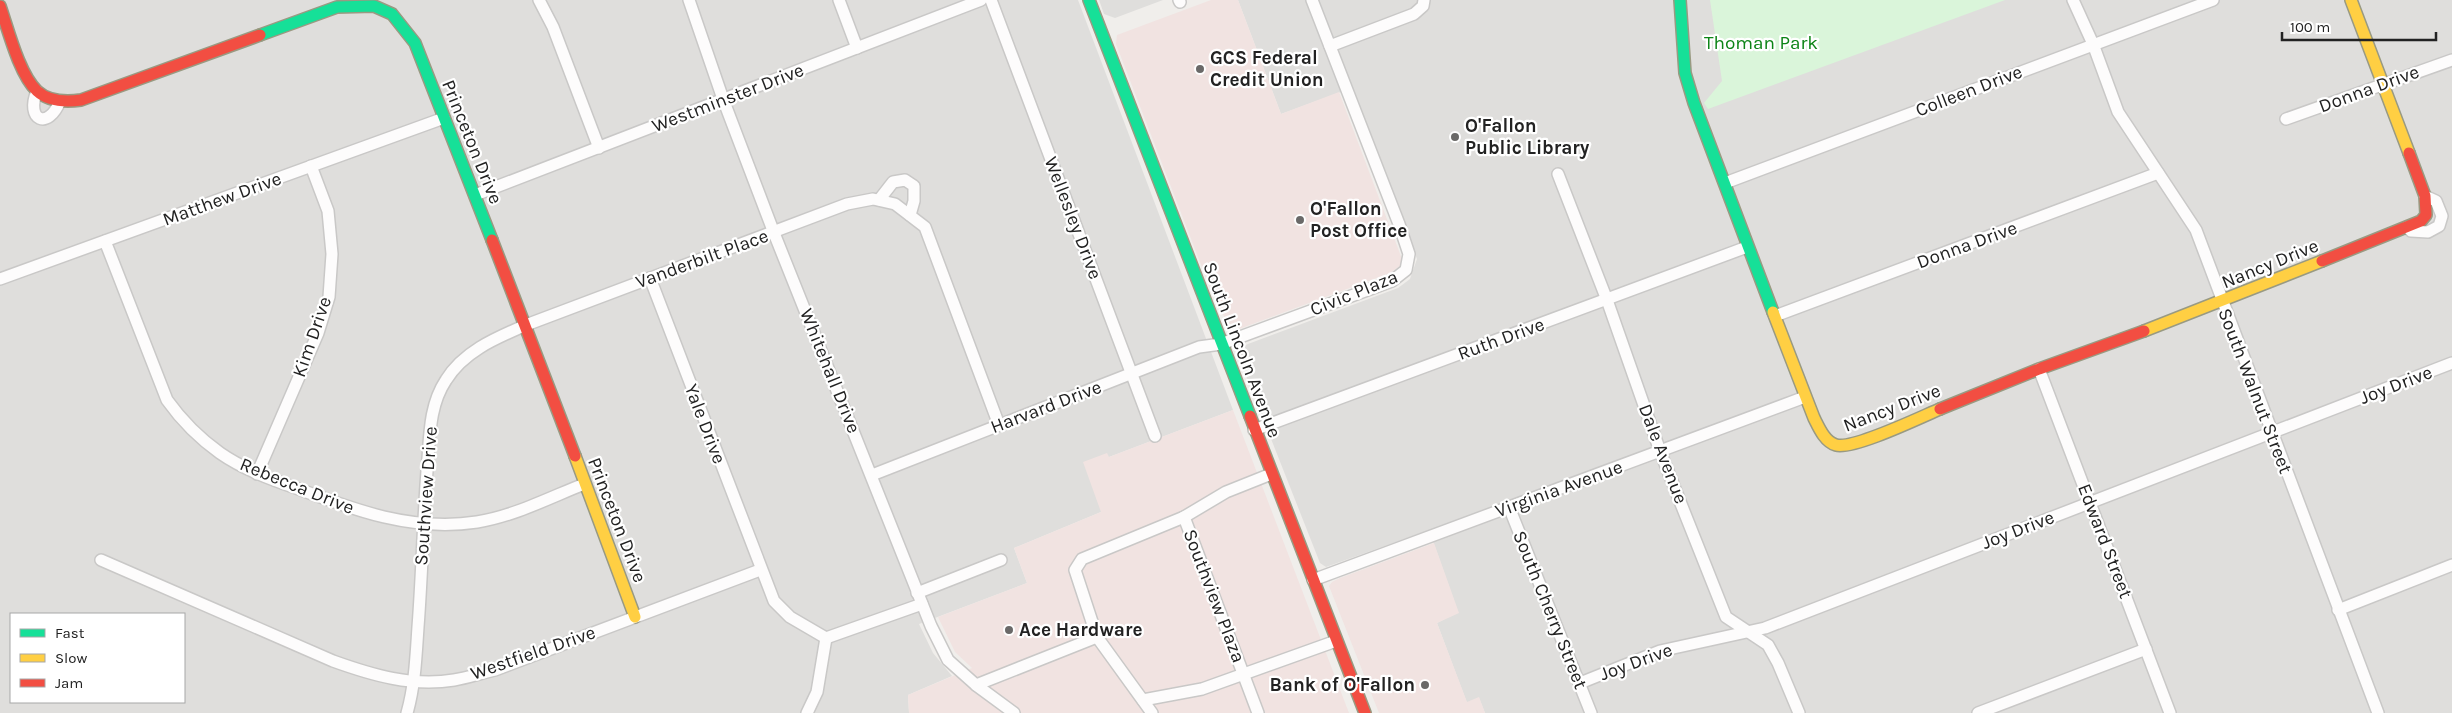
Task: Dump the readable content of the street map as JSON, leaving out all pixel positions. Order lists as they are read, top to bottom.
{
  "streets": {
    "street": [
      "Donna Drive",
      "Colleen Drive",
      "Westminster Drive",
      "Princeton Drive",
      "Matthew Drive",
      "Wellesley Drive",
      "Vanderbilt Place",
      "Nancy Drive",
      "Civic Plaza",
      "Kim Drive",
      "Ruth Drive",
      "South Lincoln Avenue",
      "Whitehall Drive",
      "Joy Drive",
      "South Walnut Street",
      "Harvard Drive",
      "Yale Drive",
      "Dale Avenue",
      "Rebecca Drive",
      "Virginia Avenue",
      "Southview Drive",
      "Edward Street",
      "Southview Plaza",
      "South Cherry Street",
      "Westfield Drive"
    ]
  },
  "crossings": [
    ["Donna Drive", "Nancy Drive"],
    ["Donna Drive", "South Walnut Street"],
    ["Colleen Drive", "Nancy Drive"],
    ["Colleen Drive", "South Walnut Street"],
    ["Westminster Drive", "Princeton Drive"],
    ["Westminster Drive", "Whitehall Drive"],
    ["Princeton Drive", "Matthew Drive"],
    ["Princeton Drive", "Vanderbilt Place"],
    ["Princeton Drive", "Rebecca Drive"],
    ["Princeton Drive", "Southview Drive"],
    ["Princeton Drive", "Westfield Drive"],
    ["Matthew Drive", "Kim Drive"],
    ["Matthew Drive", "Rebecca Drive"],
    ["Wellesley Drive", "Harvard Drive"],
    ["Vanderbilt Place", "Whitehall Drive"],
    ["Vanderbilt Place", "Harvard Drive"],
    ["Vanderbilt Place", "Yale Drive"],
    ["Vanderbilt Place", "Southview Drive"],
    ["Nancy Drive", "Ruth Drive"],
    ["Nancy Drive", "South Walnut Street"],
    ["Nancy Drive", "Virginia Avenue"],
    ["Nancy Drive", "Edward Street"],
    ["Civic Plaza", "South Lincoln Avenue"],
    ["Civic Plaza", "Harvard Drive"],
    ["Kim Drive", "Rebecca Drive"],
    ["Ruth Drive", "South Lincoln Avenue"],
    ["Ruth Drive", "Dale Avenue"],
    ["South Lincoln Avenue", "Harvard Drive"],
    ["South Lincoln Avenue", "Virginia Avenue"],
    ["South Lincoln Avenue", "Southview Plaza"],
    ["Whitehall Drive", "Harvard Drive"],
    ["Joy Drive", "South Walnut Street"],
    ["Joy Drive", "Dale Avenue"],
    ["Joy Drive", "Edward Street"],
    ["Joy Drive", "South Cherry Street"],
    ["Yale Drive", "Westfield Drive"],
    ["Dale Avenue", "Virginia Avenue"],
    ["Rebecca Drive", "Southview Drive"],
    ["Virginia Avenue", "South Cherry Street"],
    ["Southview Drive", "Westfield Drive"]
  ],
  "parks": ["Thoman Park"],
  "places": [
    "GCS Federal Credit Union",
    "O'Fallon Public Library",
    "O'Fallon Post Office",
    "Ace Hardware",
    "Bank of O'Fallon"
  ],
  "legend": ["Fast", "Slow", "Jam"],
  "scale_bar": "100 m"
}
